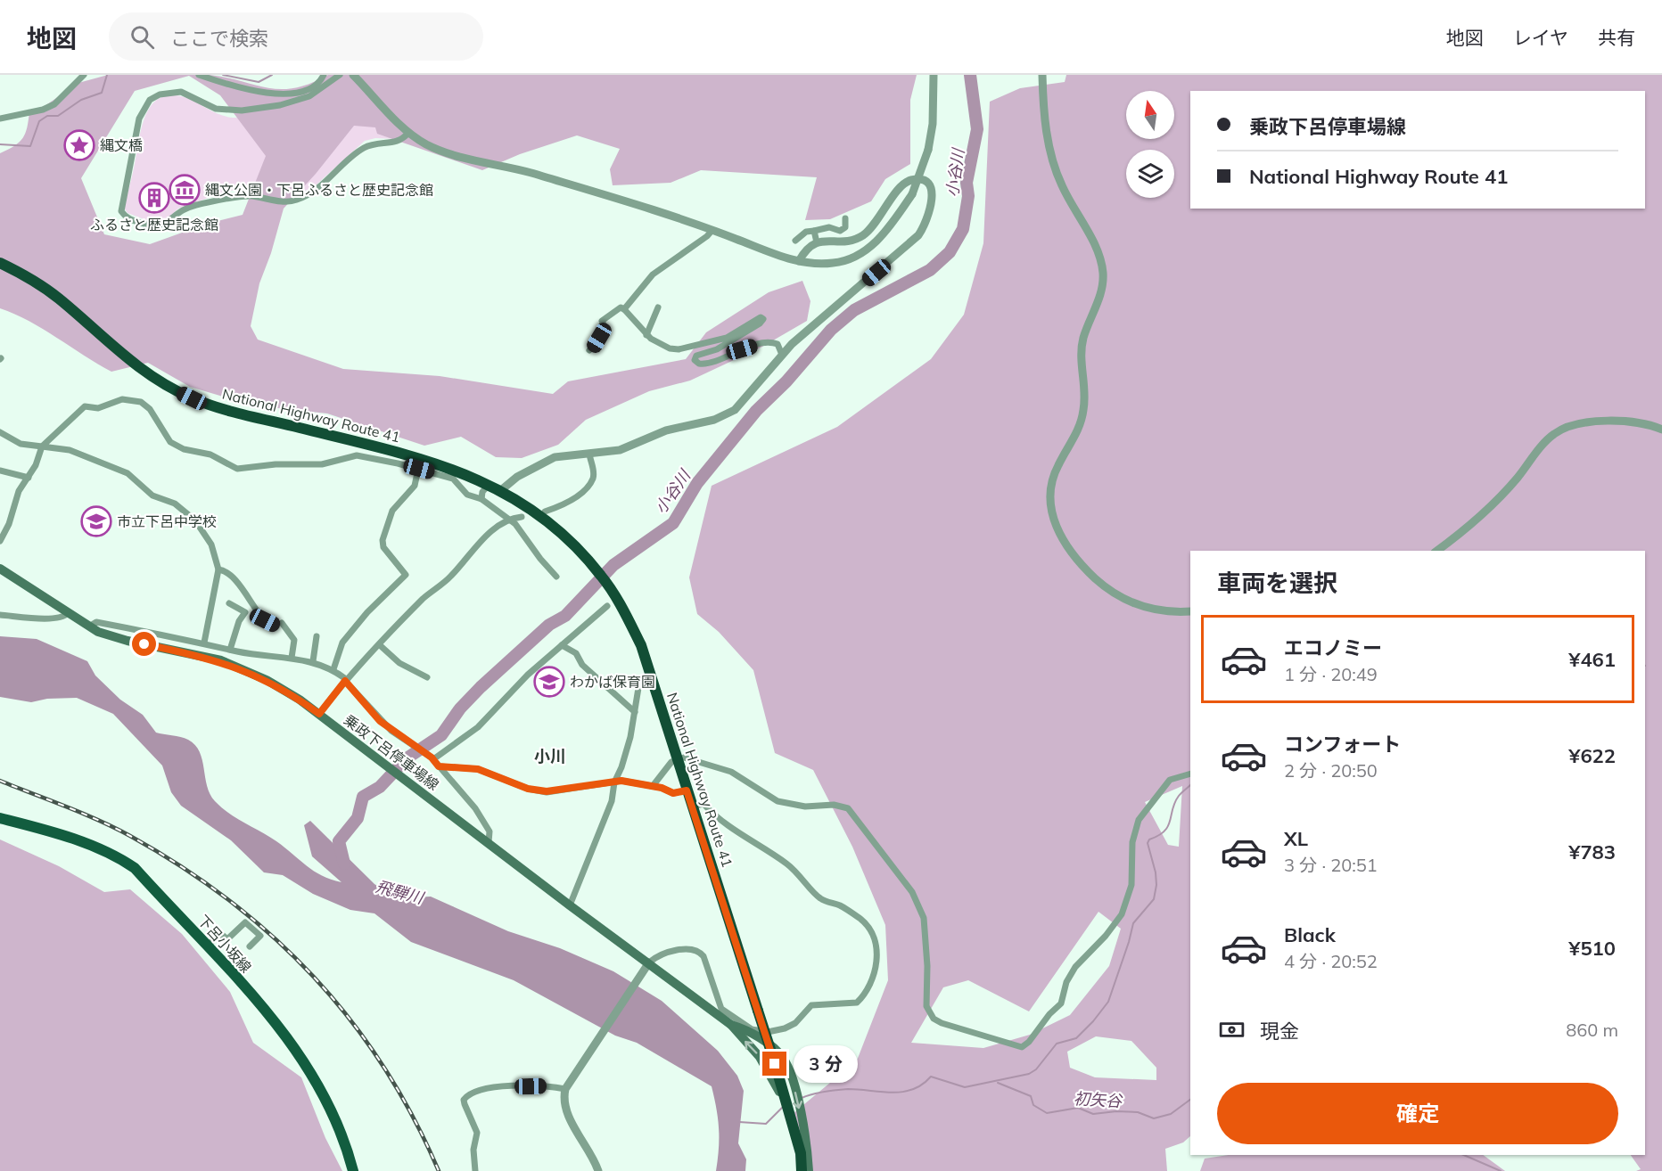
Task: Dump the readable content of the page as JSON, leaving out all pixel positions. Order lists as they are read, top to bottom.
{
  "streets": {
    "highway": ["National Highway Route 41"],
    "main road": ["乗政下呂停車場線", "下呂小坂線"]
  },
  "districts": ["小川"],
  "water": ["小谷川", "飛騨川", "初矢谷"],
  "places": {
    "place": ["縄文橋"],
    "museum": ["縄文公園・下呂ふるさと歴史記念館"],
    "building": ["ふるさと歴史記念館"],
    "school or university": ["市立下呂中学校", "わかば保育園"]
  },
  "north": "top",
  "page": {
    "header": "地図",
    "search": "ここで検索",
    "nav": ["地図", "レイヤ", "共有"],
    "banner": ["乗政下呂停車場線", "National Highway Route 41"],
    "heading": "車両を選択",
    "list": [
      {
        "name": "エコノミー",
        "note": "1 分 · 20:49",
        "value": "¥461"
      },
      {
        "name": "コンフォート",
        "note": "2 分 · 20:50",
        "value": "¥622"
      },
      {
        "name": "XL",
        "note": "3 分 · 20:51",
        "value": "¥783"
      },
      {
        "name": "Black",
        "note": "4 分 · 20:52",
        "value": "¥510"
      }
    ],
    "pay": ["現金", "860 m"],
    "bubble": "3 分",
    "buttons": "確定"
  }
}
